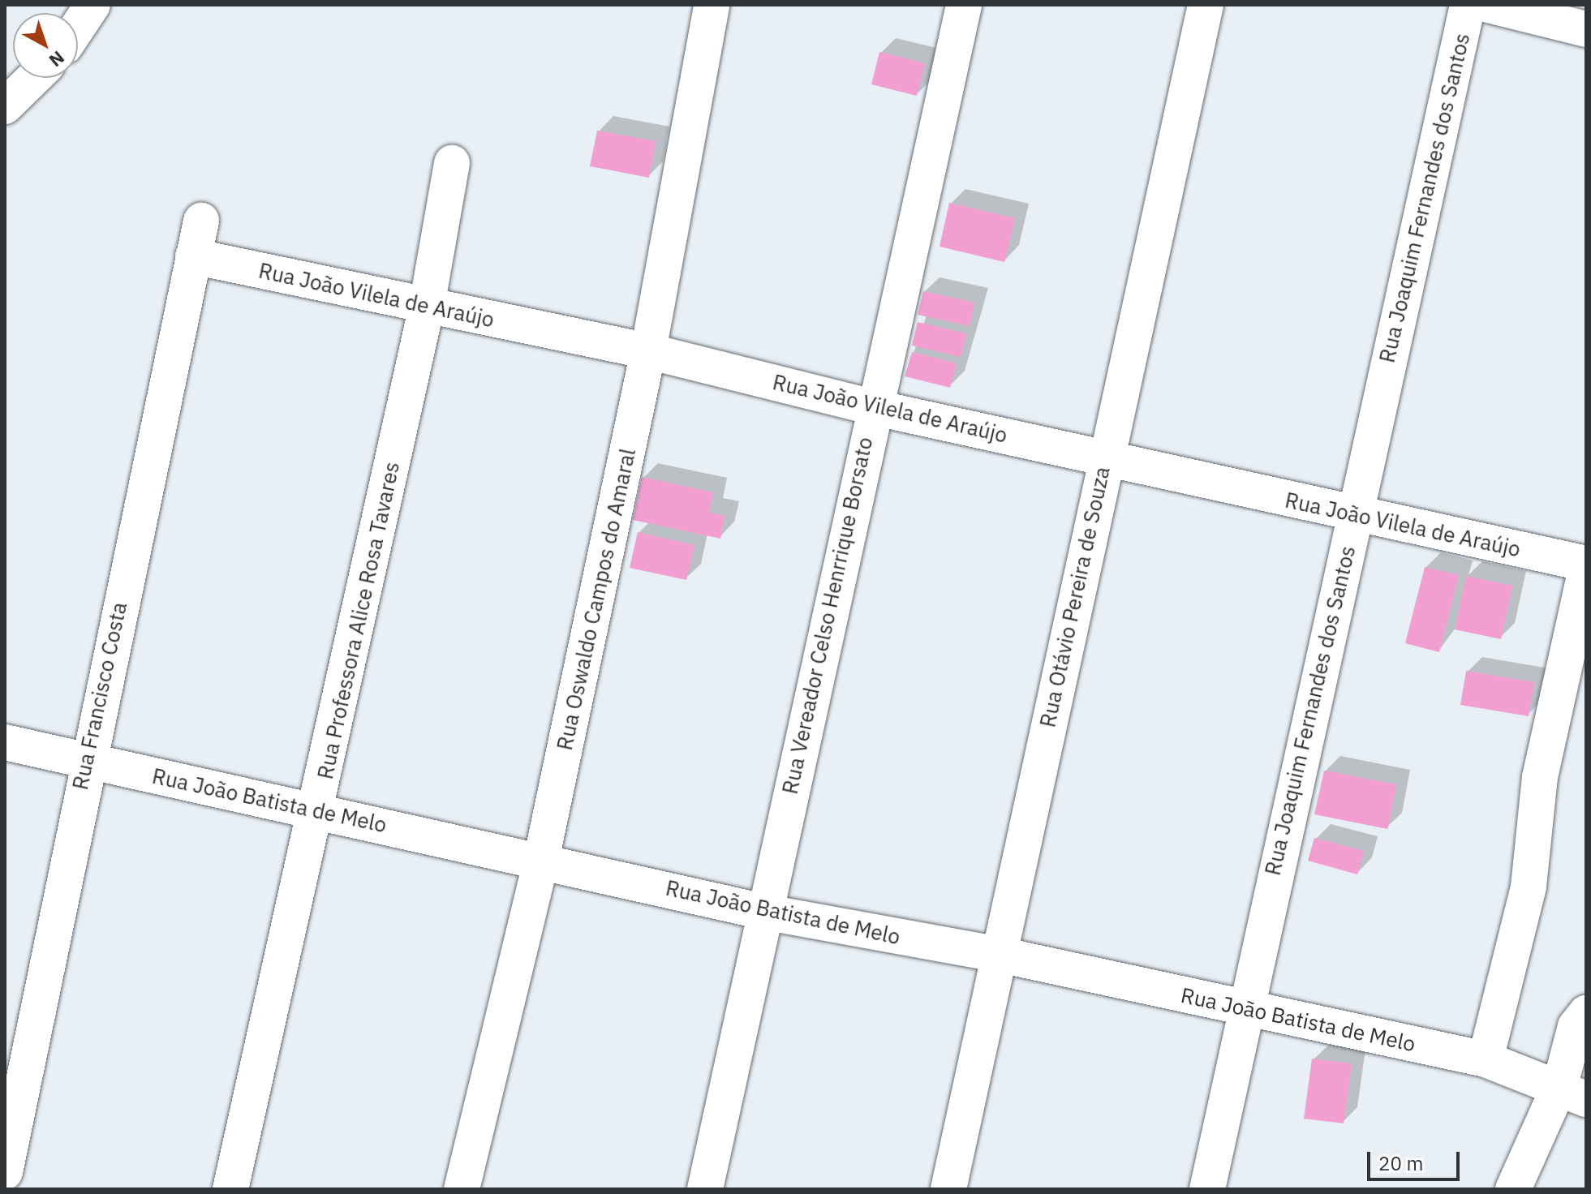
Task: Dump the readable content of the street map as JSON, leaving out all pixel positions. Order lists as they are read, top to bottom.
{
  "streets": {
    "street": [
      "Rua Joaquim Fernandes dos Santos",
      "Rua João Vilela de Araújo",
      "Rua Otávio Pereira de Souza",
      "Rua Oswaldo Campos do Amaral",
      "Rua Vereador Celso Henrrique Borsato",
      "Rua Professora Alice Rosa Tavares",
      "Rua Francisco Costa",
      "Rua João Batista de Melo"
    ]
  },
  "crossings": [
    ["Rua Joaquim Fernandes dos Santos", "Rua João Vilela de Araújo"],
    ["Rua Joaquim Fernandes dos Santos", "Rua João Batista de Melo"],
    ["Rua João Vilela de Araújo", "Rua Otávio Pereira de Souza"],
    ["Rua João Vilela de Araújo", "Rua Oswaldo Campos do Amaral"],
    ["Rua João Vilela de Araújo", "Rua Vereador Celso Henrrique Borsato"],
    ["Rua João Vilela de Araújo", "Rua Professora Alice Rosa Tavares"],
    ["Rua João Vilela de Araújo", "Rua Francisco Costa"],
    ["Rua Otávio Pereira de Souza", "Rua João Batista de Melo"],
    ["Rua Oswaldo Campos do Amaral", "Rua João Batista de Melo"],
    ["Rua Vereador Celso Henrrique Borsato", "Rua João Batista de Melo"],
    ["Rua Professora Alice Rosa Tavares", "Rua João Batista de Melo"],
    ["Rua Francisco Costa", "Rua João Batista de Melo"]
  ],
  "scale_bar": "20 m",
  "north": "bottom right"
}
